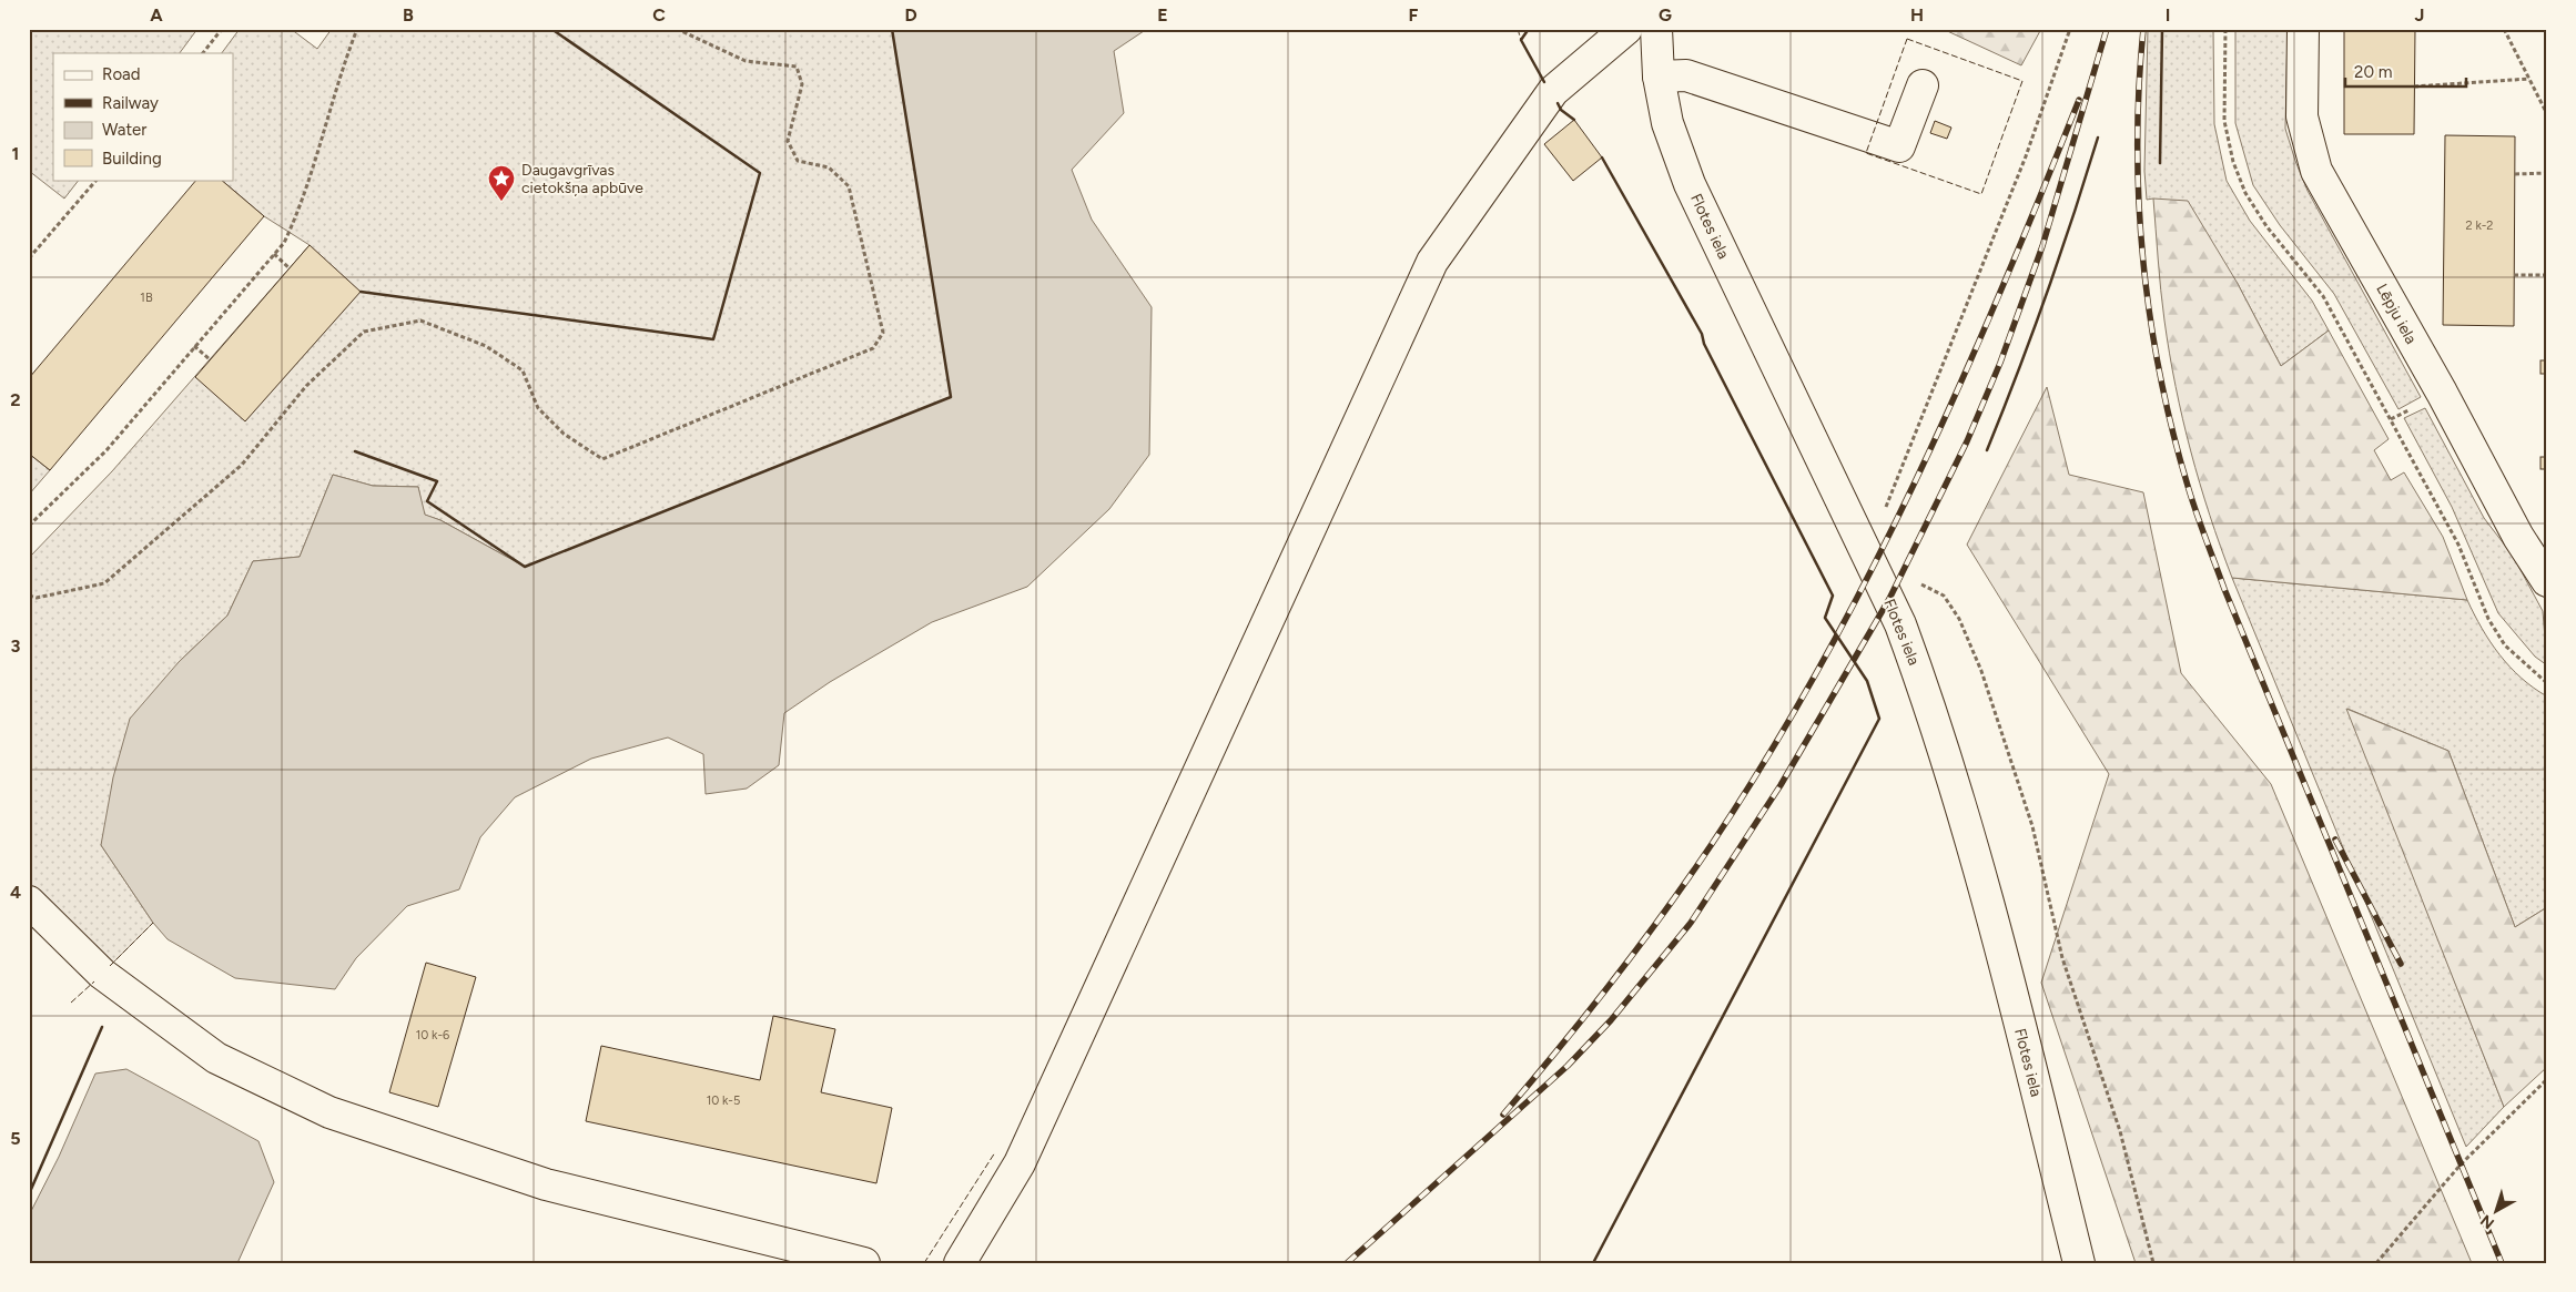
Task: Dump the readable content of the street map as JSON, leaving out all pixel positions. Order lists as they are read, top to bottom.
{
  "streets": {
    "street": ["Flotes iela", "Lēpju iela"]
  },
  "places": {
    "place": ["Daugavgrīvas cietokšņa apbūve"]
  },
  "house_numbers": [
    "2 k-2",
    "1B",
    "10 k-6",
    "10 k-5"
  ],
  "legend": [
    "Road",
    "Railway",
    "Water",
    "Building"
  ],
  "scale_bar": "20 m",
  "north": "bottom left",
  "grid": {
    "columns": [
      "A",
      "B",
      "C",
      "D",
      "E",
      "F",
      "G",
      "H",
      "I",
      "J"
    ],
    "rows": [
      "1",
      "2",
      "3",
      "4",
      "5"
    ]
  }
}
